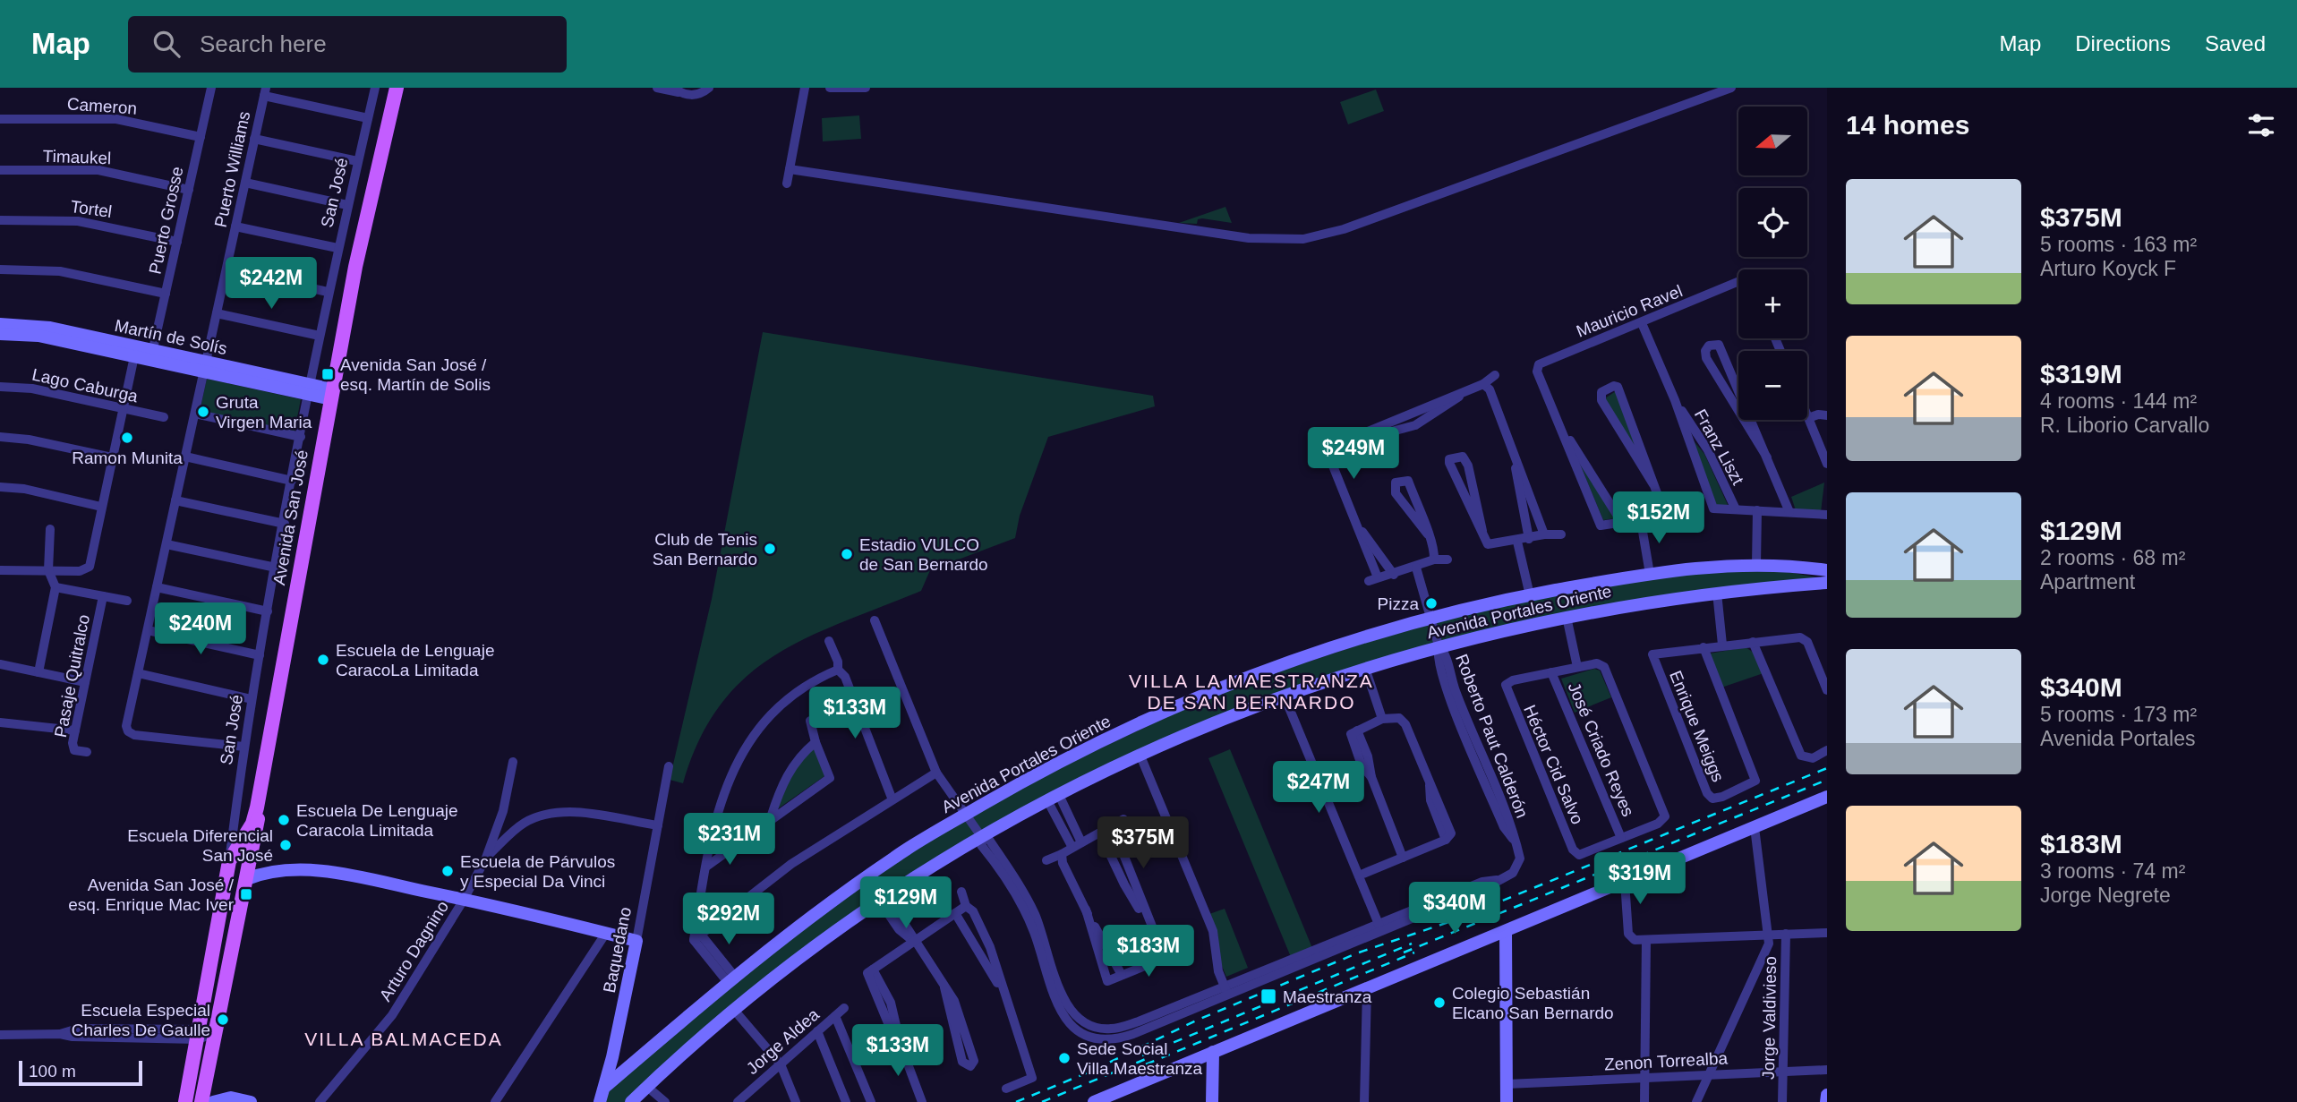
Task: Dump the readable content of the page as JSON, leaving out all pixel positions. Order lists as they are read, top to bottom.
{
  "streets": {
    "main road": ["Avenida San José"],
    "street": [
      "Cameron",
      "Timaukel",
      "Puerto Williams",
      "San José",
      "Tortel",
      "Puerto Grosse",
      "Mauricio Ravel",
      "Martín de Solís",
      "Lago Caburga",
      "Franz Liszt",
      "Avenida Portales Oriente",
      "Pasaje Quitralco",
      "Enrique Meiggs",
      "Roberto Paut Calderón",
      "José Criado Reyes",
      "Héctor Cid Salvo",
      "Baquedano",
      "Arturo Dagnino",
      "Jorge Valdivieso",
      "Jorge Aldea",
      "Zenon Torrealba"
    ]
  },
  "crossings": [
    ["Cameron", "Puerto Grosse"],
    ["Timaukel", "Puerto Grosse"],
    ["Puerto Williams", "San José"],
    ["Puerto Williams", "Martín de Solís"],
    ["San José", "Martín de Solís"],
    ["San José", "Avenida San José"],
    ["Tortel", "Puerto Grosse"],
    ["Puerto Grosse", "Martín de Solís"],
    ["Mauricio Ravel", "Franz Liszt"],
    ["Martín de Solís", "Avenida San José"],
    ["Avenida Portales Oriente", "Roberto Paut Calderón"],
    ["Avenida Portales Oriente", "Baquedano"],
    ["José Criado Reyes", "Héctor Cid Salvo"],
    ["Jorge Valdivieso", "Zenon Torrealba"]
  ],
  "districts": ["VILLA LA MAESTRANZA DE SAN BERNARDO", "VILLA BALMACEDA"],
  "places": {
    "transit": ["Avenida San José / esq. Martín de Solis", "Avenida San José / esq. Enrique Mac Iver", "Maestranza"],
    "other": [
      "Gruta Virgen Maria",
      "Ramon Munita",
      "Club de Tenis San Bernardo",
      "Estadio VULCO de San Bernardo",
      "Pizza",
      "Escuela de Lenguaje CaracoLa Limitada",
      "Escuela De Lenguaje Caracola Limitada",
      "Escuela Diferencial San José",
      "Escuela de Párvulos y Especial Da Vinci",
      "Colegio Sebastián Elcano San Bernardo",
      "Escuela Especial Charles De Gaulle",
      "Sede Social Villa Maestranza"
    ]
  },
  "scale_bar": "100 m",
  "north": "left",
  "page": {
    "header": "Map",
    "search": "Search here",
    "nav": ["Map", "Directions", "Saved"],
    "heading": "14 homes",
    "map_buttons": ["+", "−"],
    "list": [
      {
        "name": "$375M",
        "note": "5 rooms · 163 m² · Arturo Koyck F"
      },
      {
        "name": "$319M",
        "note": "4 rooms · 144 m² · R. Liborio Carvallo"
      },
      {
        "name": "$129M",
        "note": "2 rooms · 68 m² · Apartment"
      },
      {
        "name": "$340M",
        "note": "5 rooms · 173 m² · Avenida Portales"
      },
      {
        "name": "$183M",
        "note": "3 rooms · 74 m² · Jorge Negrete"
      }
    ],
    "price": [
      "$242M",
      "$249M",
      "$152M",
      "$240M",
      "$133M",
      "$247M",
      "$231M",
      "$375M",
      "$319M",
      "$129M",
      "$340M",
      "$292M",
      "$183M",
      "$133M"
    ],
    "scale": "100 m"
  }
}
